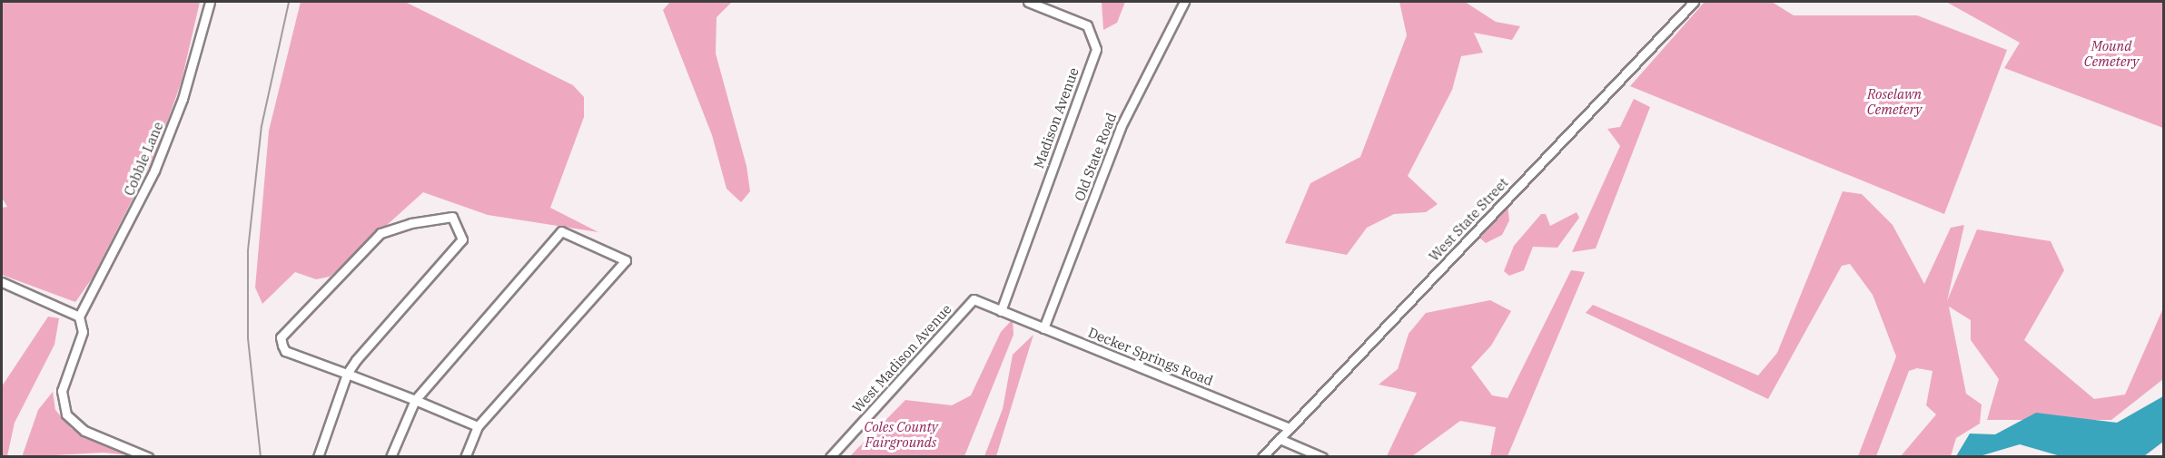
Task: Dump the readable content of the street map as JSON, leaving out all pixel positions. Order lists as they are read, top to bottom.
{
  "streets": {
    "street": [
      "Madison Avenue",
      "Old State Road",
      "Cobble Lane",
      "West State Street",
      "Decker Springs Road",
      "West Madison Avenue"
    ]
  },
  "crossings": [
    ["Madison Avenue", "Decker Springs Road"],
    ["Madison Avenue", "West Madison Avenue"],
    ["Old State Road", "Decker Springs Road"],
    ["West State Street", "Decker Springs Road"],
    ["Decker Springs Road", "West Madison Avenue"]
  ],
  "parks": ["Mound Cemetery", "Roselawn Cemetery", "Coles County Fairgrounds"]
}
